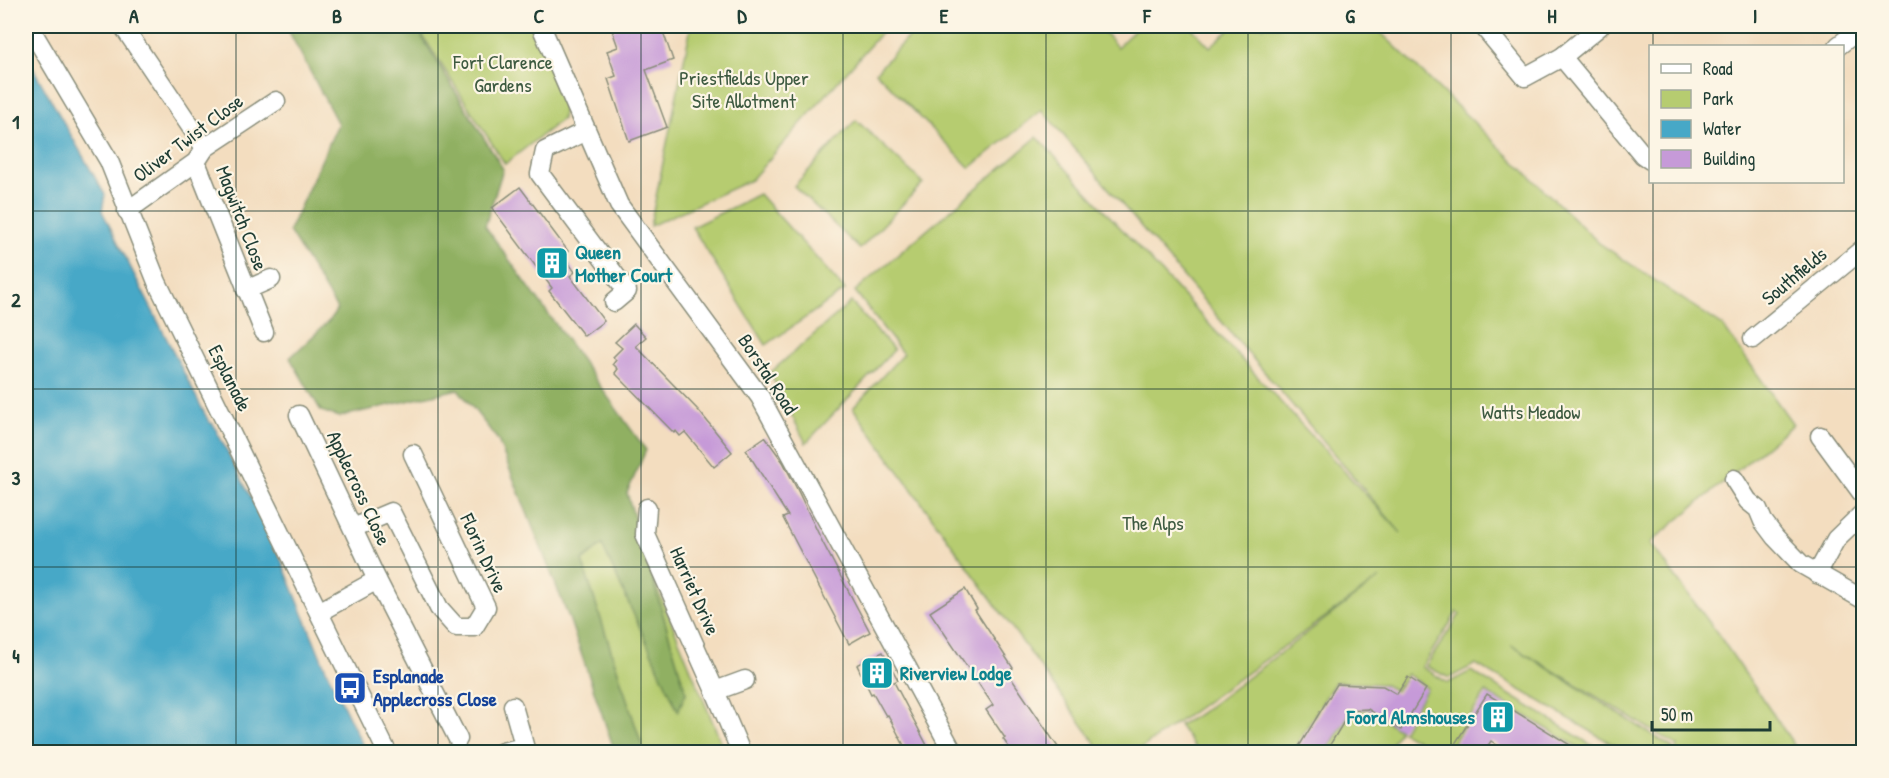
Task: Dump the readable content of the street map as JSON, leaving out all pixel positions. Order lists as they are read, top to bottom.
{
  "streets": {
    "street": [
      "Oliver Twist Close",
      "Magwitch Close",
      "Southfields",
      "Borstal Road",
      "Esplanade",
      "Applecross Close",
      "Florin Drive",
      "Harriet Drive"
    ]
  },
  "crossings": [
    ["Oliver Twist Close", "Magwitch Close"],
    ["Oliver Twist Close", "Esplanade"],
    ["Applecross Close", "Florin Drive"]
  ],
  "parks": [
    "Fort Clarence Gardens",
    "Priestfields Upper Site Allotment",
    "Watts Meadow",
    "The Alps"
  ],
  "places": {
    "building": ["Queen Mother Court", "Riverview Lodge", "Foord Almshouses"],
    "bus stop": ["Esplanade Applecross Close"]
  },
  "legend": [
    "Road",
    "Park",
    "Water",
    "Building"
  ],
  "scale_bar": "50 m",
  "grid": {
    "columns": [
      "A",
      "B",
      "C",
      "D",
      "E",
      "F",
      "G",
      "H",
      "I"
    ],
    "rows": [
      "1",
      "2",
      "3",
      "4"
    ]
  }
}
